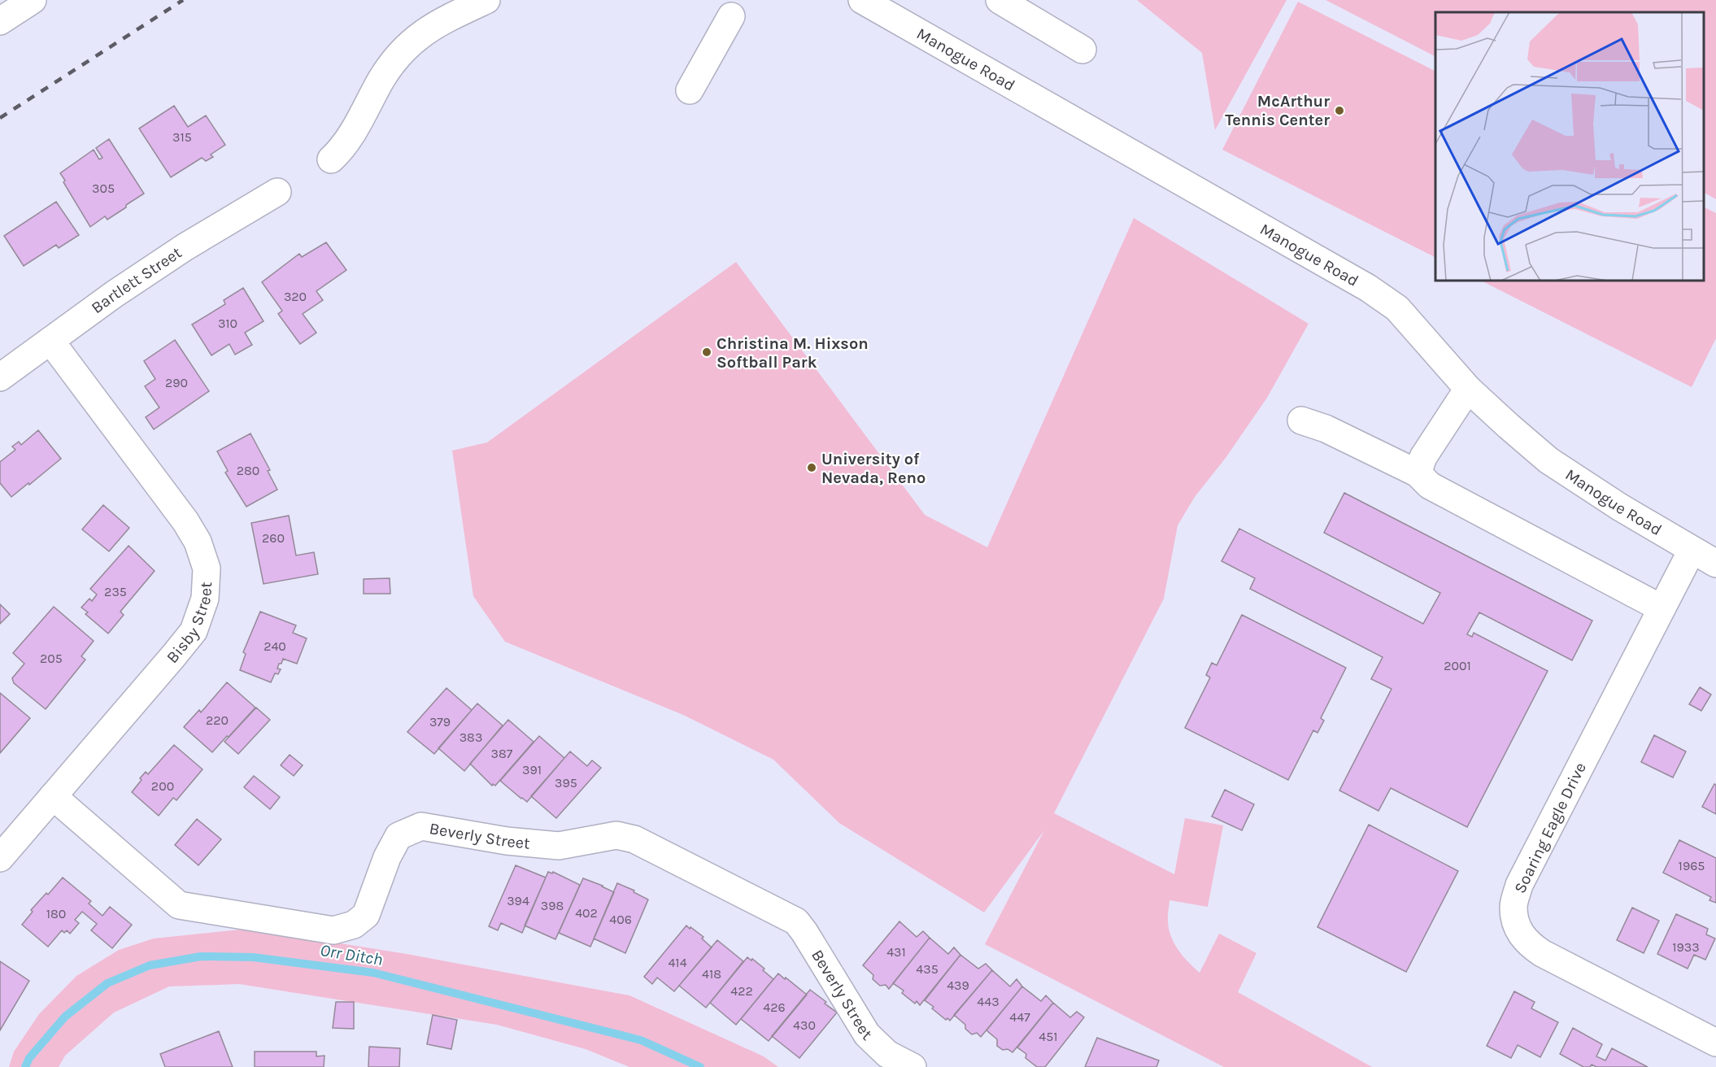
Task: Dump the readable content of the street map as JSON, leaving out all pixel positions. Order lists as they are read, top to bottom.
{
  "streets": {
    "street": [
      "Manogue Road",
      "Bartlett Street",
      "Bisby Street",
      "Soaring Eagle Drive",
      "Beverly Street"
    ]
  },
  "crossings": [
    ["Manogue Road", "Soaring Eagle Drive"],
    ["Bartlett Street", "Bisby Street"],
    ["Bisby Street", "Beverly Street"]
  ],
  "water": ["Orr Ditch"],
  "places": ["McArthur Tennis Center", "Christina M. Hixson Softball Park", "University of Nevada, Reno"],
  "house_numbers": [
    "315",
    "305",
    "320",
    "310",
    "290",
    "280",
    "260",
    "235",
    "240",
    "205",
    "2001",
    "220",
    "379",
    "383",
    "387",
    "391",
    "395",
    "200",
    "1965",
    "394",
    "398",
    "402",
    "180",
    "406",
    "1933",
    "431",
    "414",
    "435",
    "418",
    "439",
    "422",
    "443",
    "426",
    "447",
    "430",
    "451"
  ]
}
